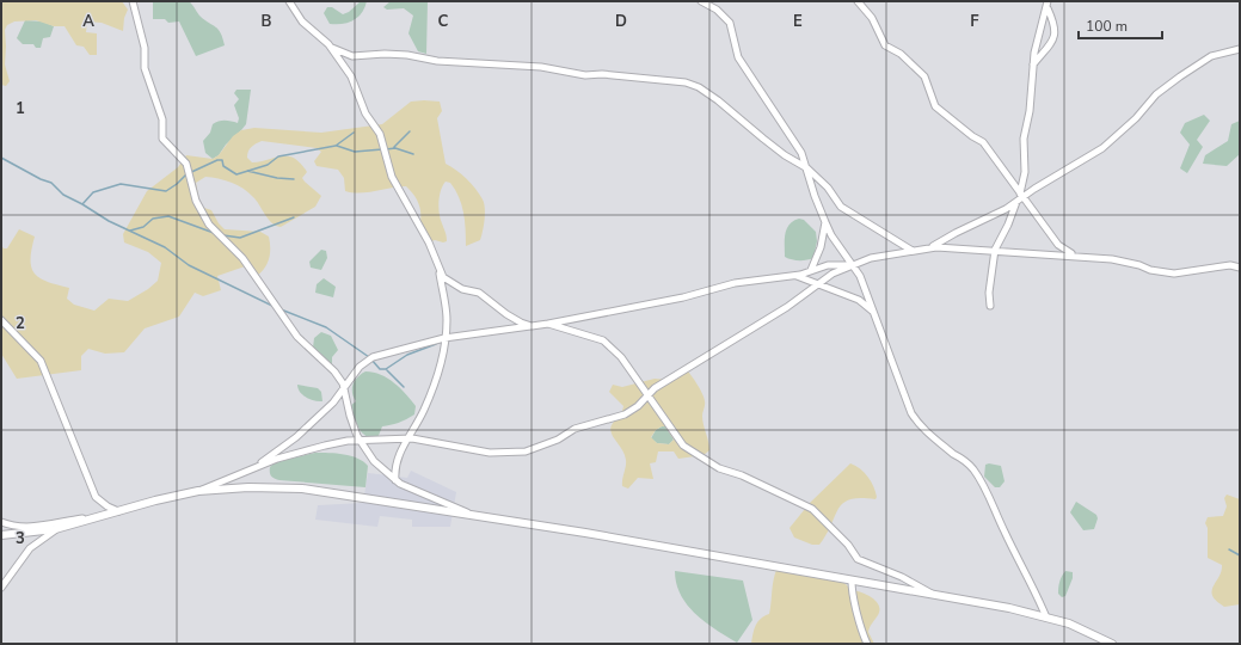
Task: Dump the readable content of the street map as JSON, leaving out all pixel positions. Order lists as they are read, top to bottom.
{
  "scale_bar": "100 m",
  "grid": {
    "columns": [
      "A",
      "B",
      "C",
      "D",
      "E",
      "F"
    ],
    "rows": ["1", "2", "3"]
  }
}
